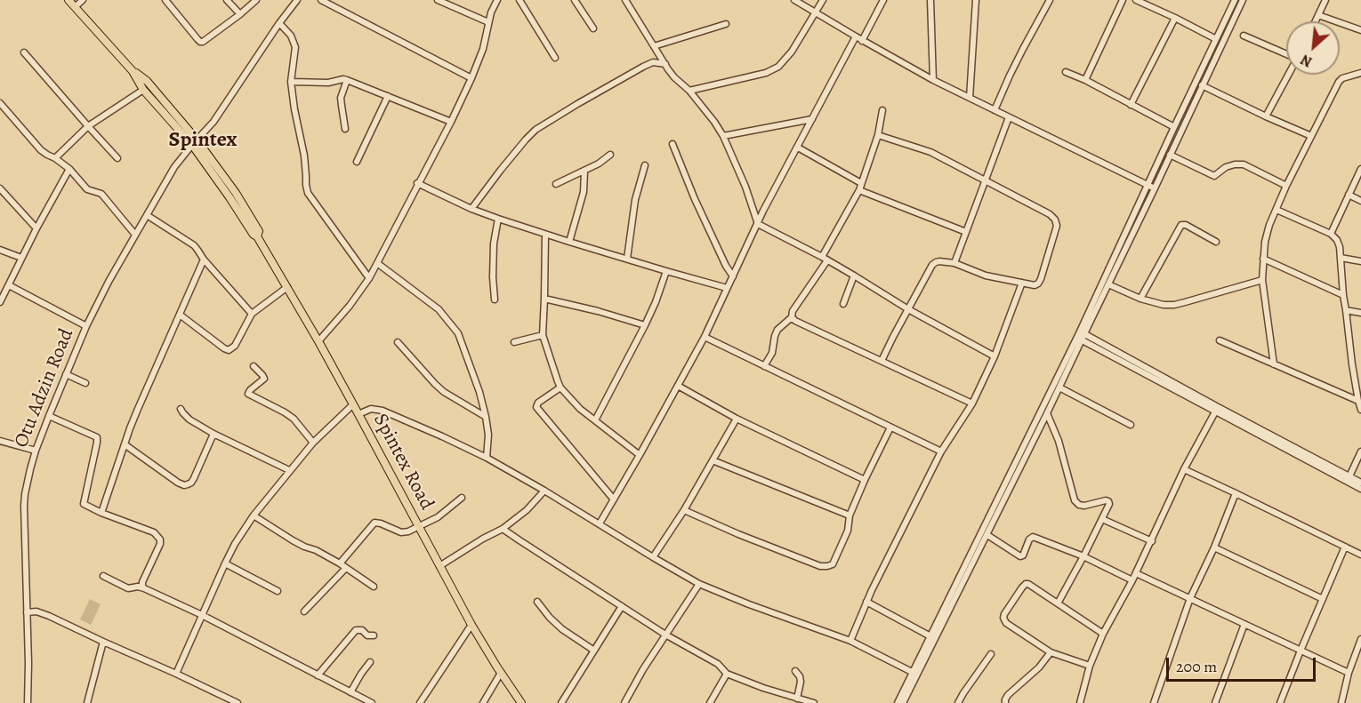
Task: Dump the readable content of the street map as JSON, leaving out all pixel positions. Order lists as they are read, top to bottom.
{
  "streets": {
    "main road": ["Spintex Road"],
    "street": ["Otu Adzin Road"]
  },
  "crossings": [
    ["Otu Adzin Road", "Spintex Road"]
  ],
  "districts": ["Spintex"],
  "scale_bar": "200 m",
  "north": "bottom left"
}
